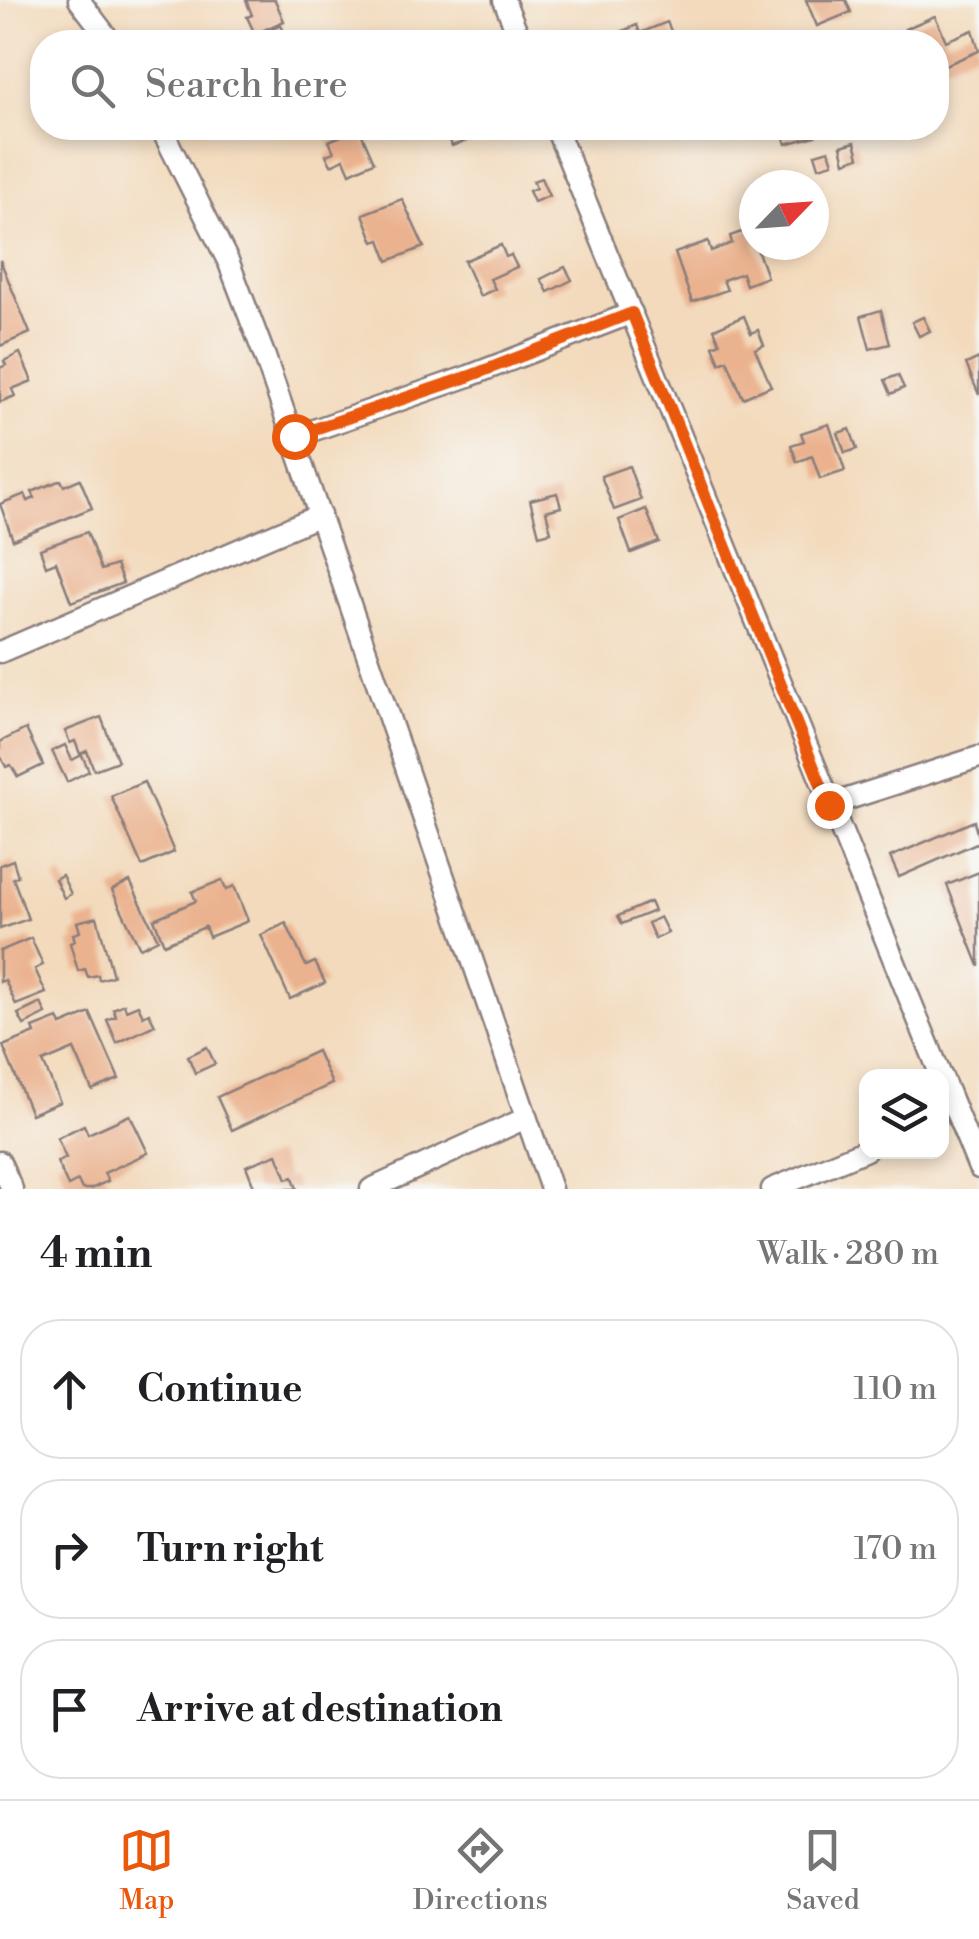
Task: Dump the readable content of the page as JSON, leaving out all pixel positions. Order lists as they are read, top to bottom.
{
  "north": "top right",
  "page": {
    "search": "Search here",
    "heading": ["4 min", "Walk · 280 m"],
    "list": [
      ["Continue", "110 m"],
      ["Turn right", "170 m"],
      "Arrive at destination"
    ],
    "nav": ["Map", "Directions", "Saved"]
  }
}
